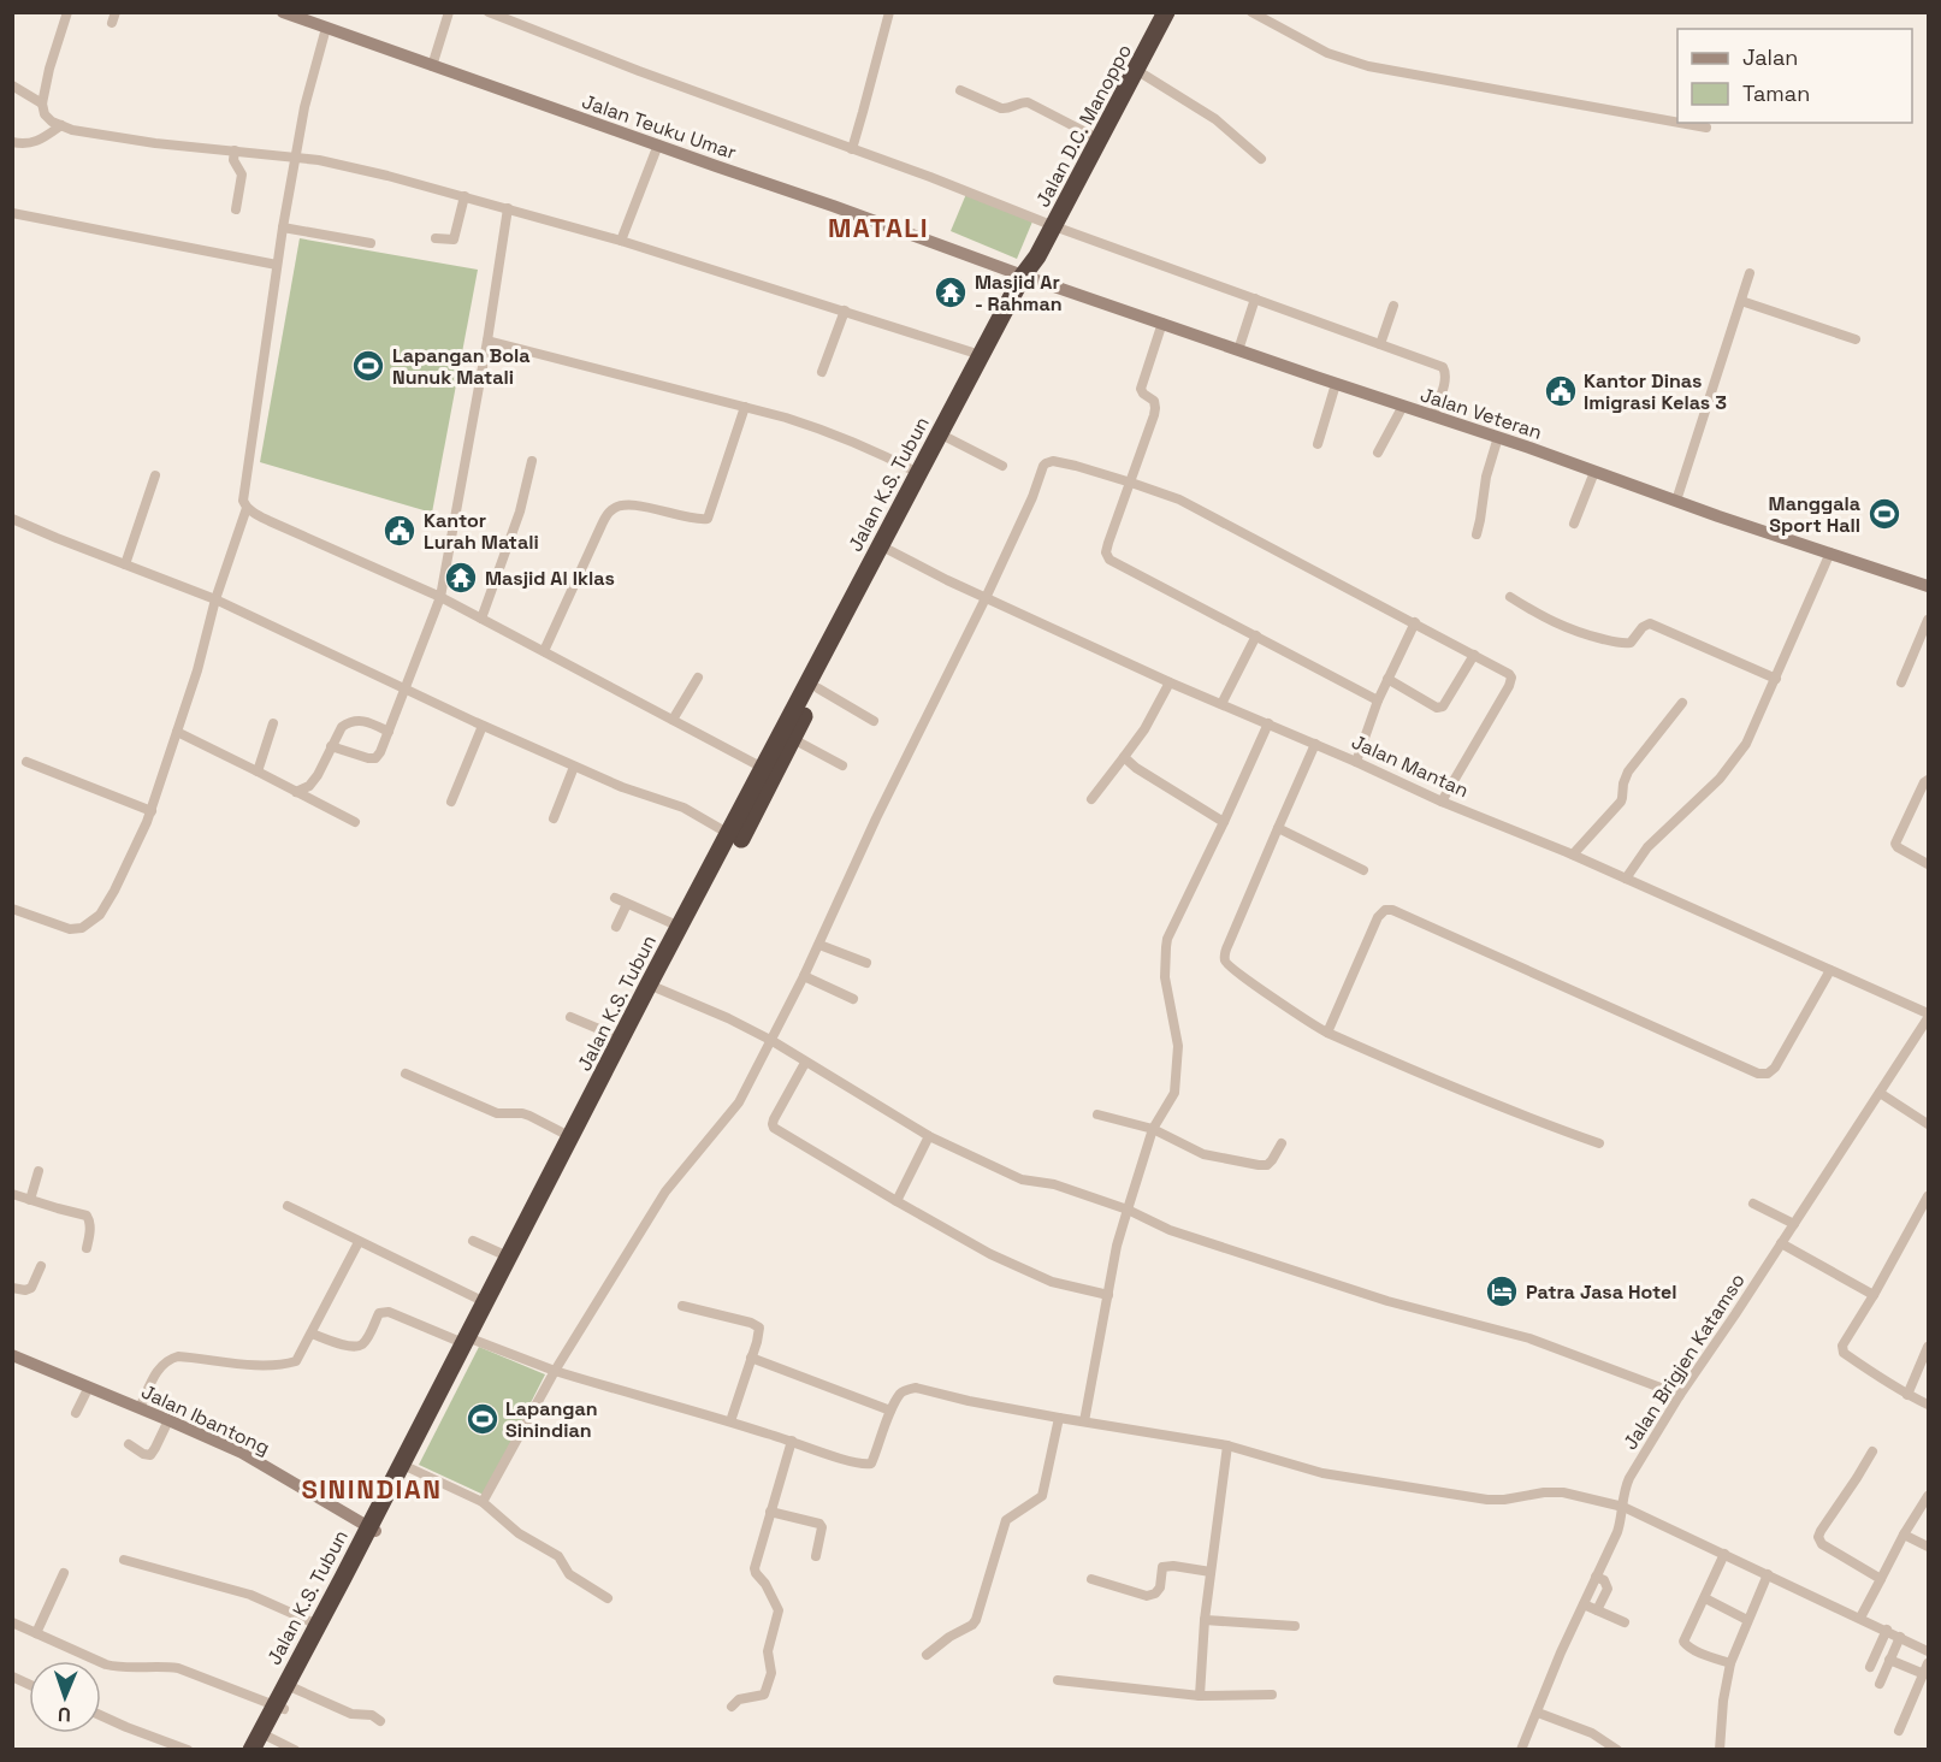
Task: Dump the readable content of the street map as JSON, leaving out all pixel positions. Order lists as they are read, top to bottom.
{
  "streets": {
    "highway": ["Jalan D.C. Manoppo", "Jalan K.S. Tubun"],
    "street": [
      "Jalan Teuku Umar",
      "Jalan Veteran",
      "Jalan Mantan",
      "Jalan Brigjen Katamso",
      "Jalan Ibantong"
    ]
  },
  "crossings": [
    ["Jalan D.C. Manoppo", "Jalan Teuku Umar"],
    ["Jalan D.C. Manoppo", "Jalan Veteran"],
    ["Jalan D.C. Manoppo", "Jalan K.S. Tubun"],
    ["Jalan Teuku Umar", "Jalan Veteran"],
    ["Jalan Teuku Umar", "Jalan K.S. Tubun"],
    ["Jalan Veteran", "Jalan K.S. Tubun"],
    ["Jalan K.S. Tubun", "Jalan Mantan"],
    ["Jalan K.S. Tubun", "Jalan Ibantong"],
    ["Jalan Mantan", "Jalan Brigjen Katamso"]
  ],
  "districts": ["MATALI", "SININDIAN"],
  "places": {
    "temple": ["Masjid Ar - Rahman", "Masjid Al Iklas"],
    "sports": ["Lapangan Bola Nunuk Matali", "Manggala Sport Hall", "Lapangan Sinindian"],
    "public building": ["Kantor Dinas Imigrasi Kelas 3", "Kantor Lurah Matali"],
    "hotel": ["Patra Jasa Hotel"]
  },
  "legend": ["Jalan", "Taman"],
  "north": "bottom"
}
